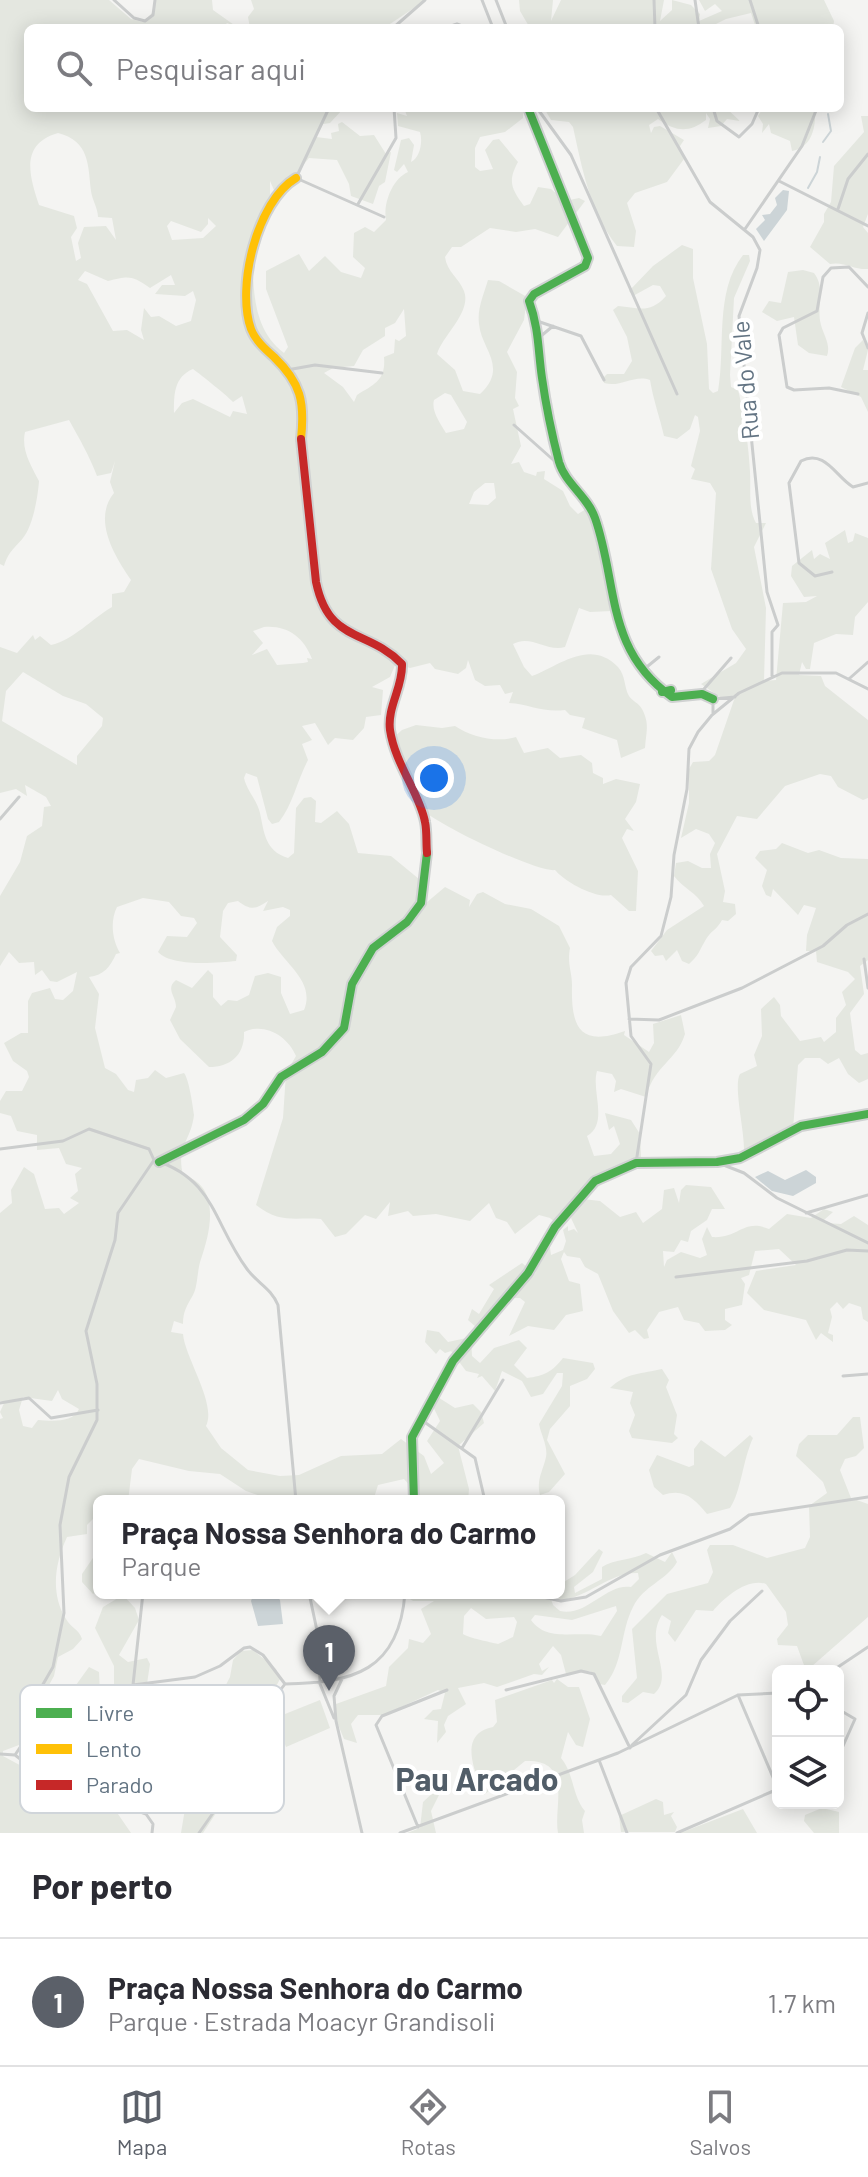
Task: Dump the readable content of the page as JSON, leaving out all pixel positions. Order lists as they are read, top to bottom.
{
  "streets": {
    "street": ["Rua do Vale"]
  },
  "districts": ["Pau Arcado"],
  "legend": ["Livre", "Lento", "Parado"],
  "page": {
    "search": "Pesquisar aqui",
    "popup": ["Praça Nossa Senhora do Carmo", "Parque"],
    "pins": "1",
    "heading": "Por perto",
    "list": [
      {
        "mark": "1",
        "name": "Praça Nossa Senhora do Carmo",
        "note": "Parque · Estrada Moacyr Grandisoli",
        "value": "1.7 km"
      }
    ],
    "nav": ["Mapa", "Rotas", "Salvos"]
  }
}
